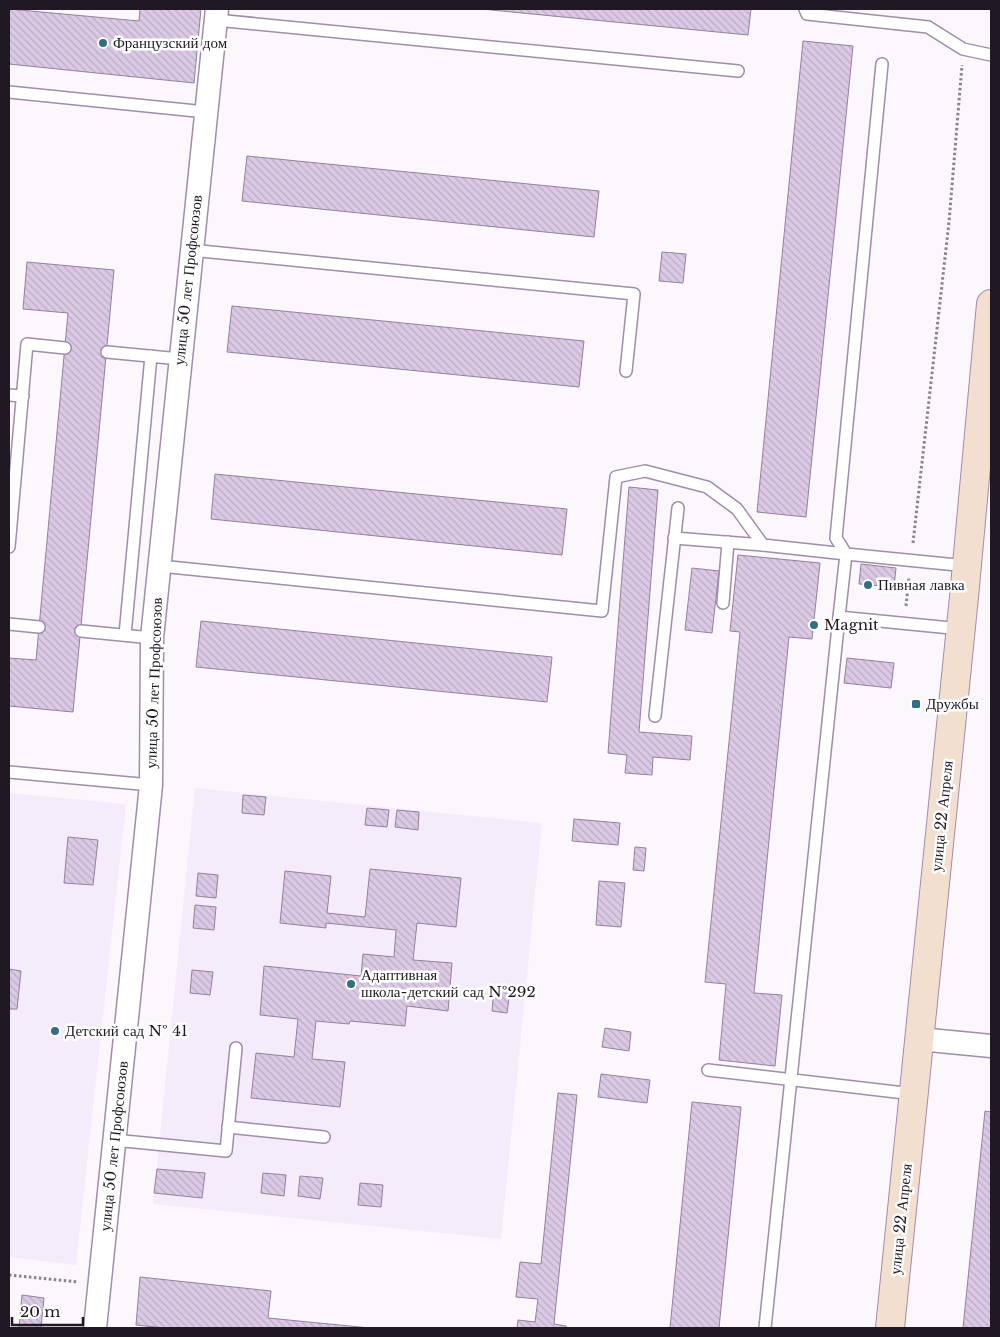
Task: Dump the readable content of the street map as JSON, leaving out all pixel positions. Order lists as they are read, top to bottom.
{
  "streets": {
    "main road": ["улица 22 Апреля"],
    "street": ["улица 50 лет Профсоюзов"]
  },
  "places": {
    "other": [
      "Французский дом",
      "Пивная лавка",
      "Magnit",
      "Адаптивная школа-детский сад №292",
      "Детский сад № 41"
    ],
    "transit": ["Дружбы"]
  },
  "scale_bar": "20 m"
}
